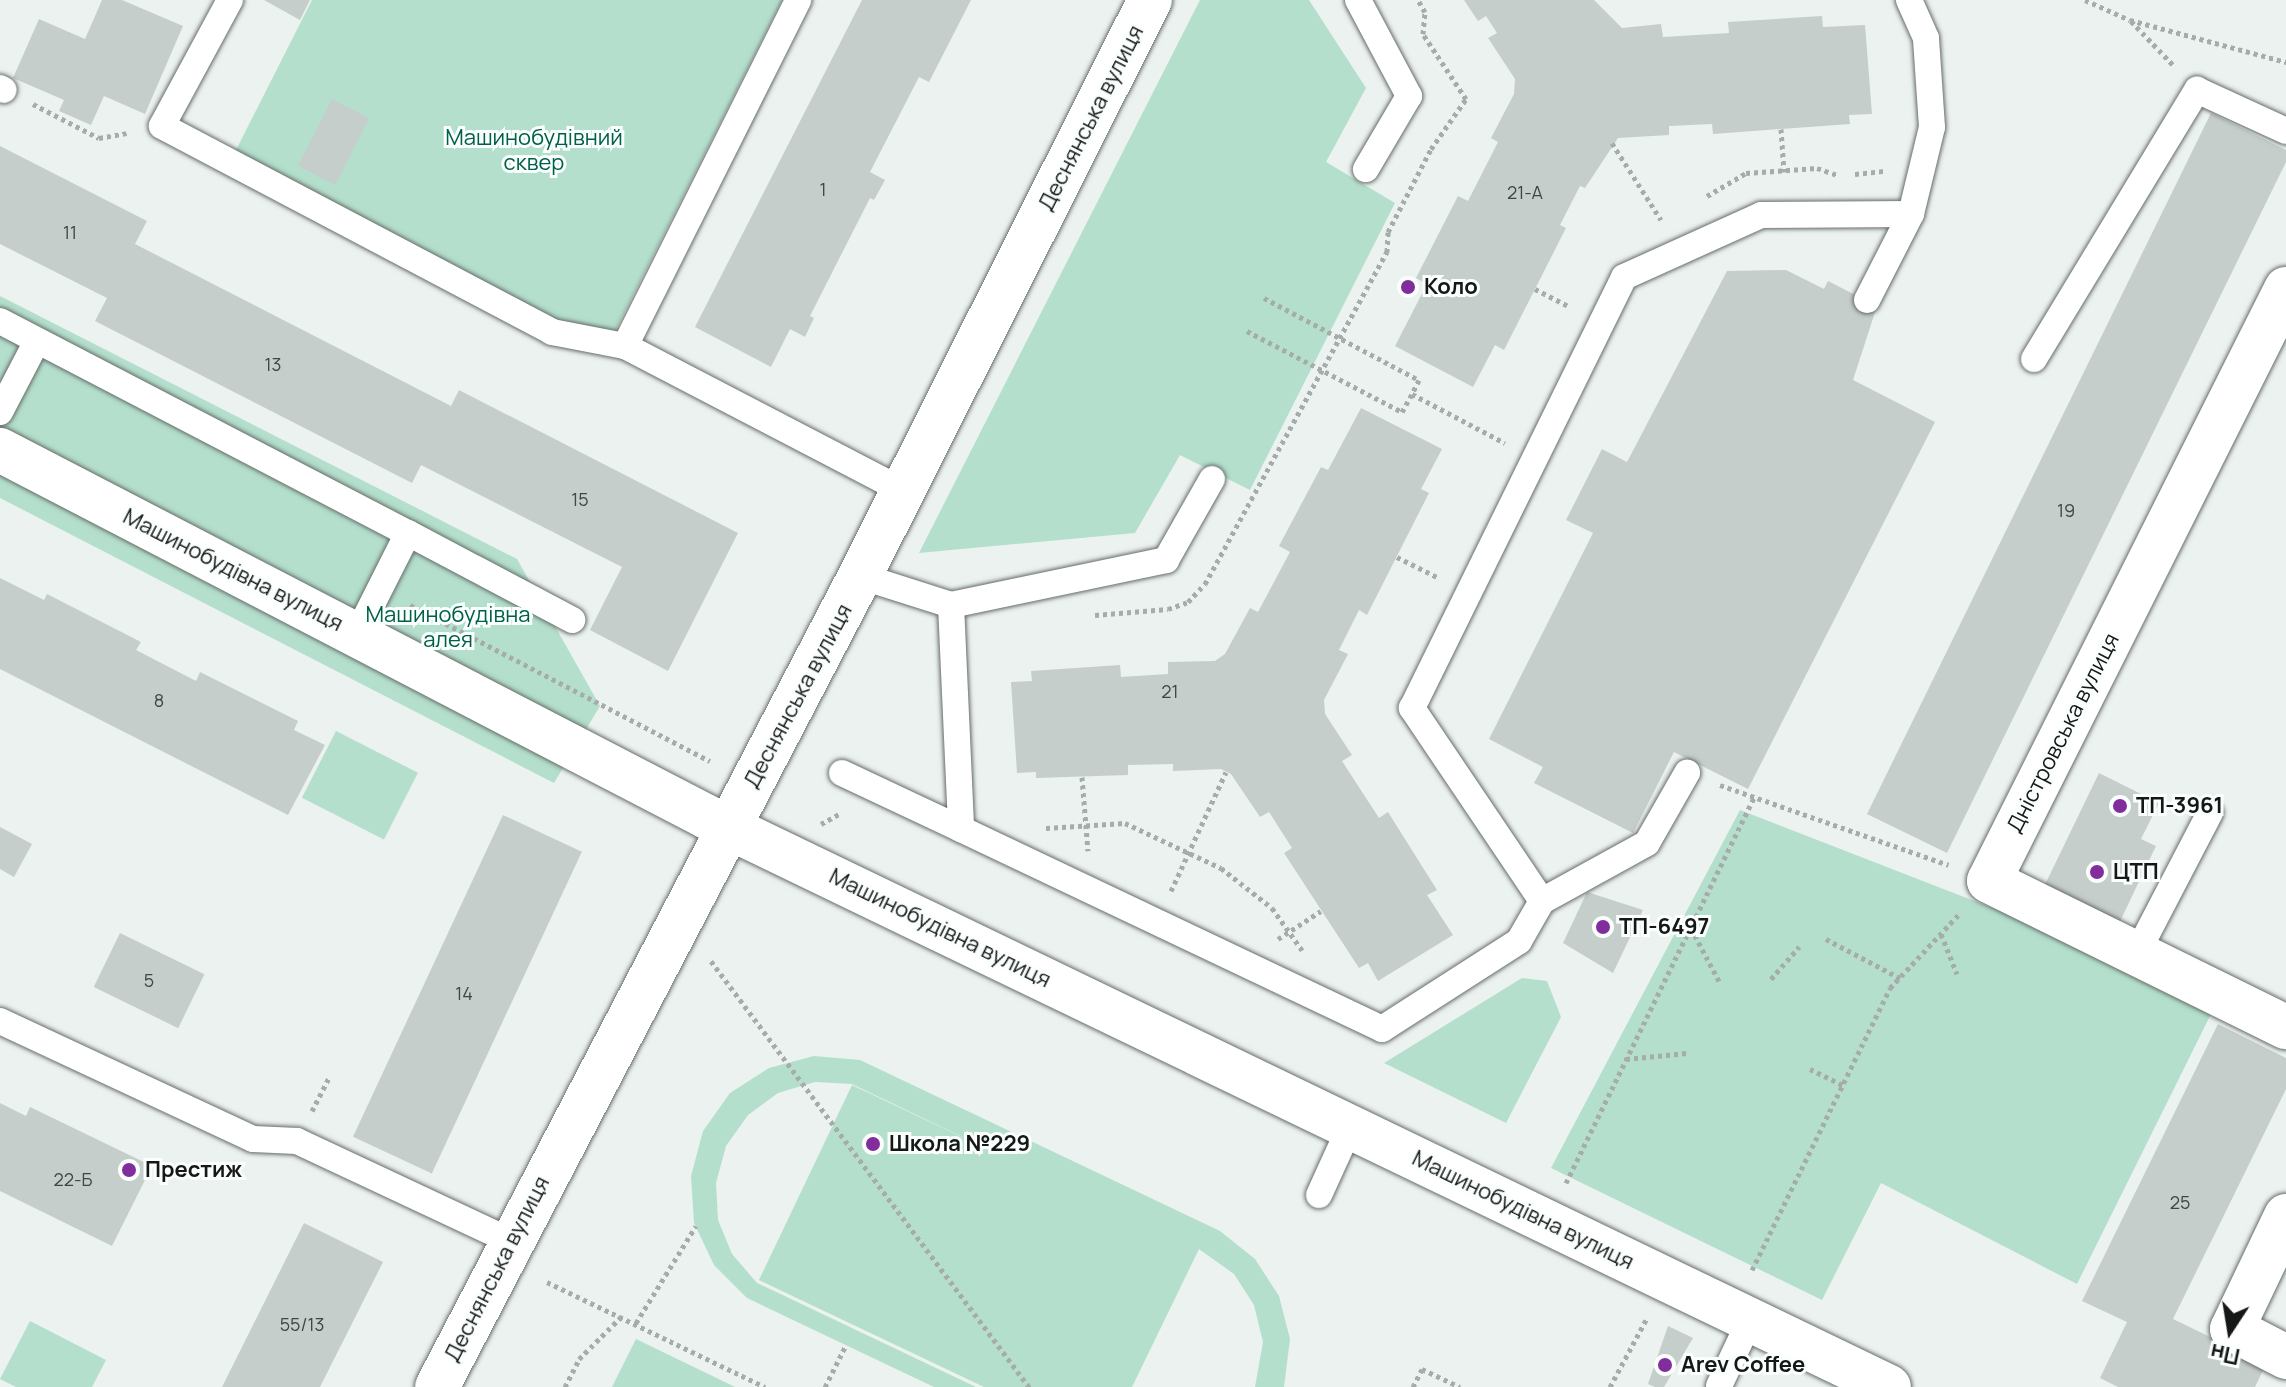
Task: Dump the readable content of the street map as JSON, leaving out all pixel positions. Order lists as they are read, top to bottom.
{
  "streets": {
    "street": ["Деснянська вулиця", "Машинобудівна вулиця", "Дністровська вулиця"]
  },
  "crossings": [
    ["Деснянська вулиця", "Машинобудівна вулиця"]
  ],
  "parks": ["Машинобудівний сквер", "Машинобудівна алея"],
  "places": [
    "Коло",
    "ТП-3961",
    "ЦТП",
    "ТП-6497",
    "Школа №229",
    "Престиж",
    "Arev Coffee"
  ],
  "house_numbers": [
    "1",
    "21-А",
    "11",
    "13",
    "15",
    "19",
    "21",
    "8",
    "5",
    "14",
    "22-Б",
    "25",
    "55/13"
  ],
  "north": "bottom"
}
